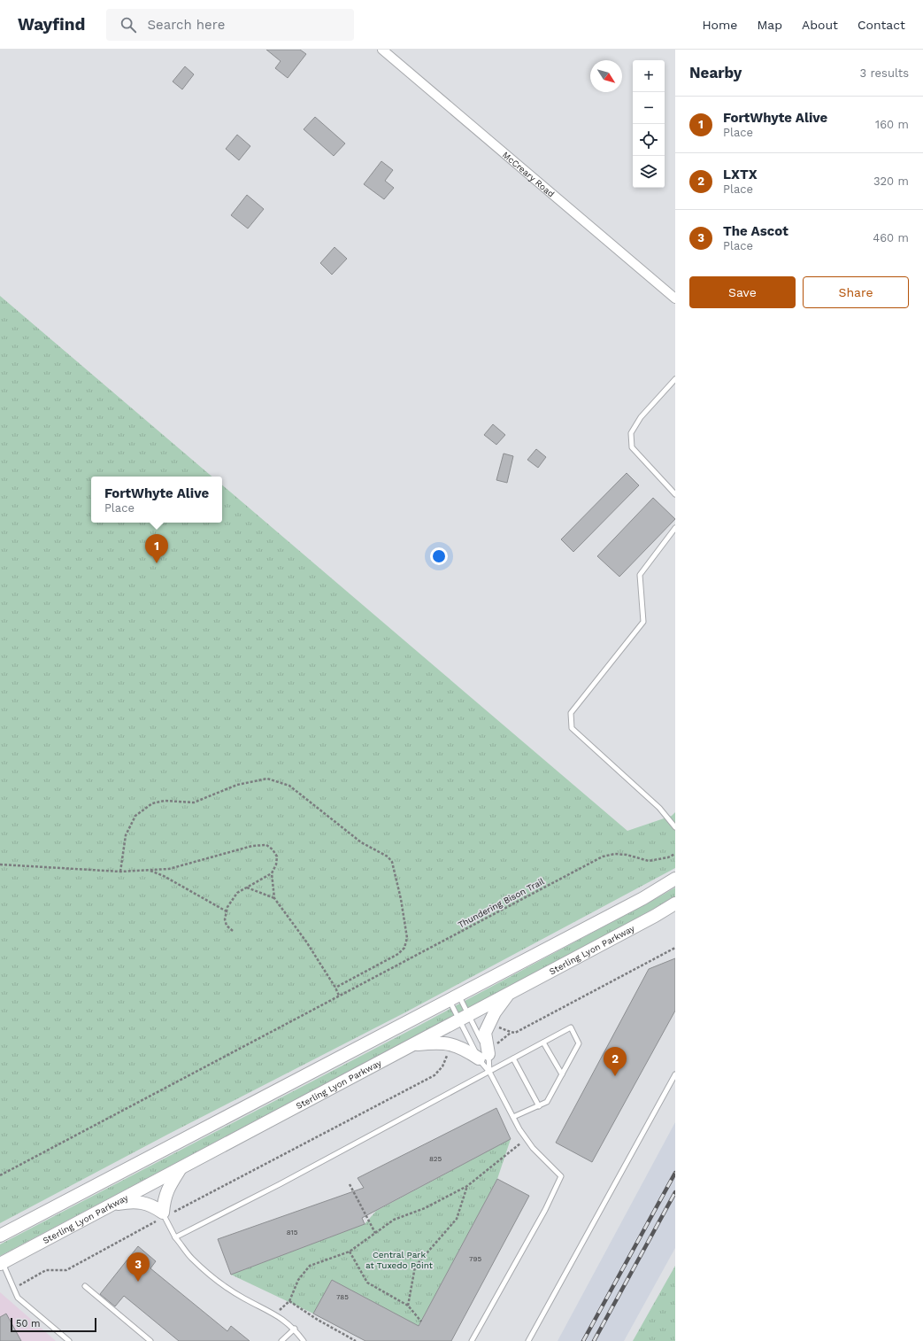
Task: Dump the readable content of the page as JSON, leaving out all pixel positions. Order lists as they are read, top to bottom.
{
  "streets": {
    "main road": ["Sterling Lyon Parkway"],
    "street": ["McCreary Road"],
    "path": ["Thundering Bison Trail"]
  },
  "parks": ["Central Park at Tuxedo Point"],
  "house_numbers": [
    "825",
    "815",
    "795",
    "785"
  ],
  "scale_bar": "50 m",
  "north": "bottom right",
  "page": {
    "header": "Wayfind",
    "search": "Search here",
    "nav": [
      "Home",
      "Map",
      "About",
      "Contact"
    ],
    "heading": ["Nearby", "3 results"],
    "map_buttons": ["+", "−"],
    "list": [
      {
        "mark": "1",
        "name": "FortWhyte Alive",
        "note": "Place",
        "value": "160 m"
      },
      {
        "mark": "2",
        "name": "LXTX",
        "note": "Place",
        "value": "320 m"
      },
      {
        "mark": "3",
        "name": "The Ascot",
        "note": "Place",
        "value": "460 m"
      }
    ],
    "buttons": ["Save", "Share"],
    "popup": ["FortWhyte Alive", "Place"],
    "pins": ["1", "2", "3"],
    "scale": "50 m"
  }
}
